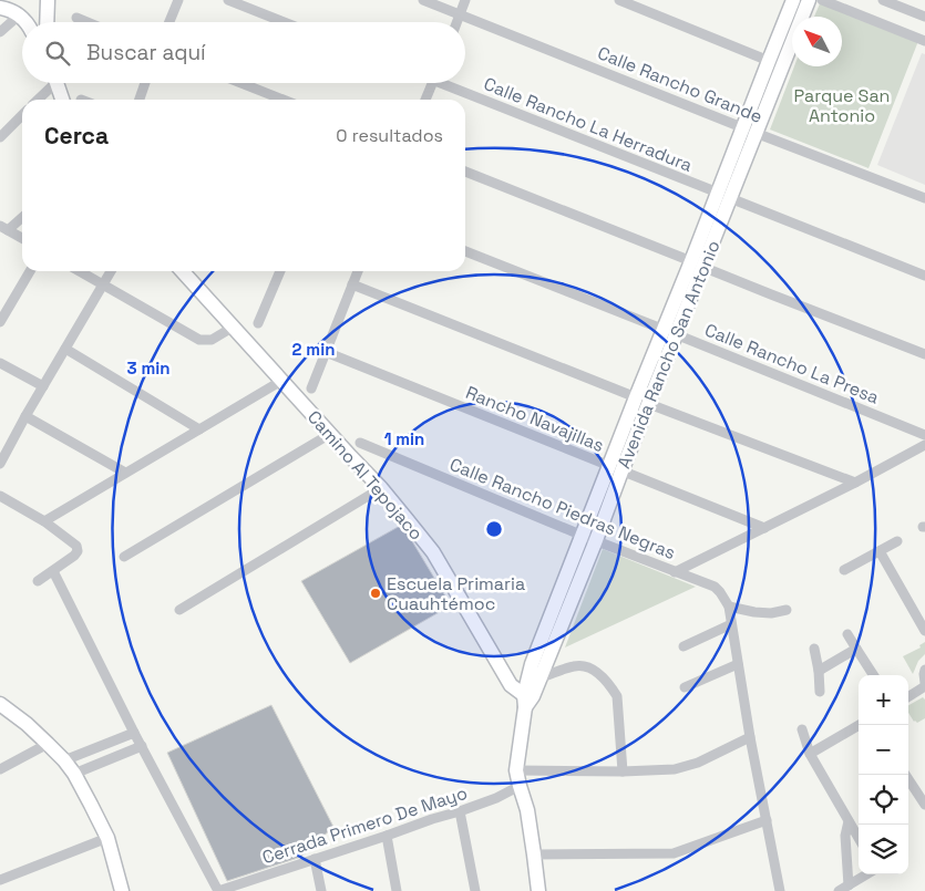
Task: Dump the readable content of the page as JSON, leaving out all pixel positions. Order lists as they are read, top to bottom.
{
  "streets": {
    "street": [
      "Calle Rancho Grande",
      "Calle Rancho La Herradura",
      "Avenida Rancho San Antonio",
      "Calle Rancho La Presa",
      "Rancho Navajillas",
      "Camino Al Tepojaco",
      "Calle Rancho Piedras Negras",
      "Cerrada Primero De Mayo"
    ]
  },
  "crossings": [
    ["Calle Rancho Grande", "Avenida Rancho San Antonio"],
    ["Calle Rancho La Herradura", "Avenida Rancho San Antonio"],
    ["Avenida Rancho San Antonio", "Calle Rancho La Presa"],
    ["Avenida Rancho San Antonio", "Rancho Navajillas"],
    ["Avenida Rancho San Antonio", "Camino Al Tepojaco"],
    ["Avenida Rancho San Antonio", "Calle Rancho Piedras Negras"],
    ["Avenida Rancho San Antonio", "Cerrada Primero De Mayo"]
  ],
  "parks": ["Parque San Antonio"],
  "places": ["Escuela Primaria Cuauhtémoc"],
  "north": "top left",
  "page": {
    "search": "Buscar aquí",
    "heading": ["Cerca", "0 resultados"],
    "map_buttons": ["+", "−"]
  },
  "rings": ["2 min", "3 min", "1 min"]
}
